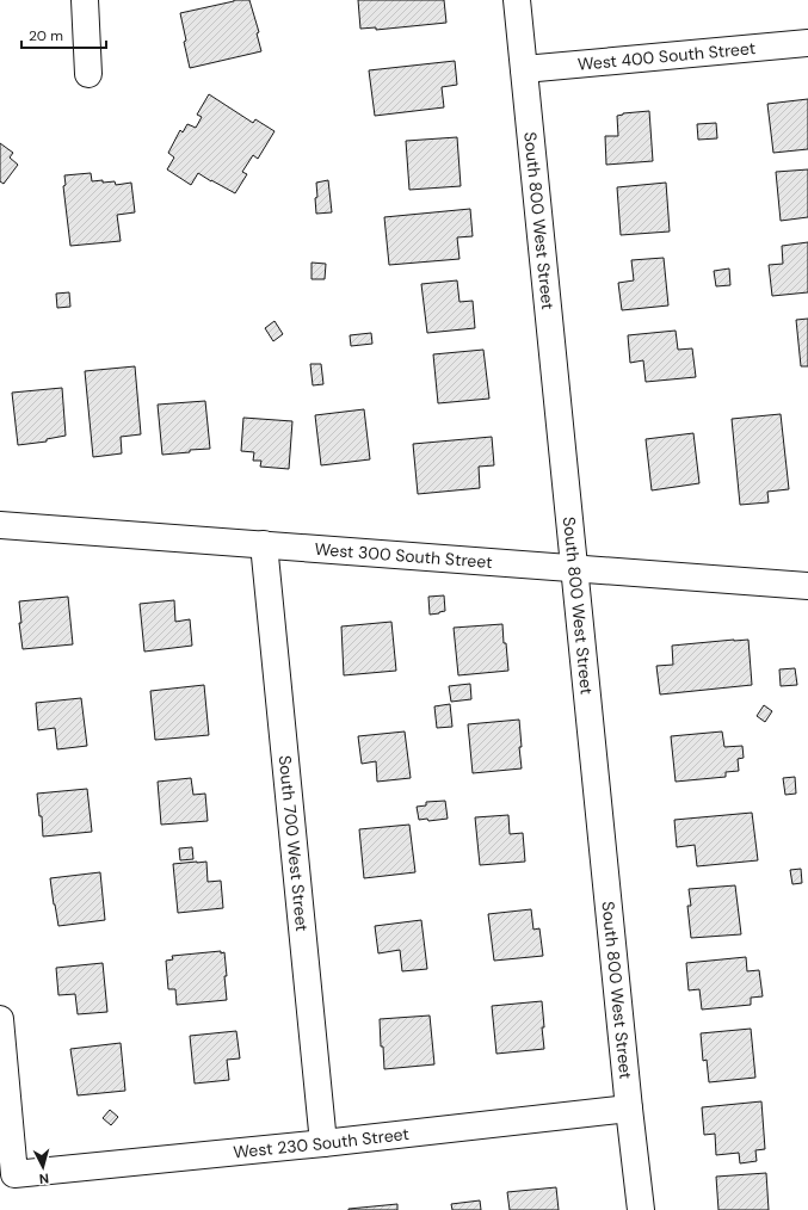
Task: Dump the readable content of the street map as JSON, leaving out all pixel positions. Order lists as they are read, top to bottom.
{
  "streets": {
    "street": [
      "West 400 South Street",
      "South 800 West Street",
      "West 300 South Street",
      "South 700 West Street",
      "West 230 South Street"
    ]
  },
  "crossings": [
    ["West 400 South Street", "South 800 West Street"],
    ["South 800 West Street", "West 300 South Street"],
    ["South 800 West Street", "West 230 South Street"],
    ["West 300 South Street", "South 700 West Street"],
    ["South 700 West Street", "West 230 South Street"]
  ],
  "scale_bar": "20 m",
  "north": "bottom"
}
